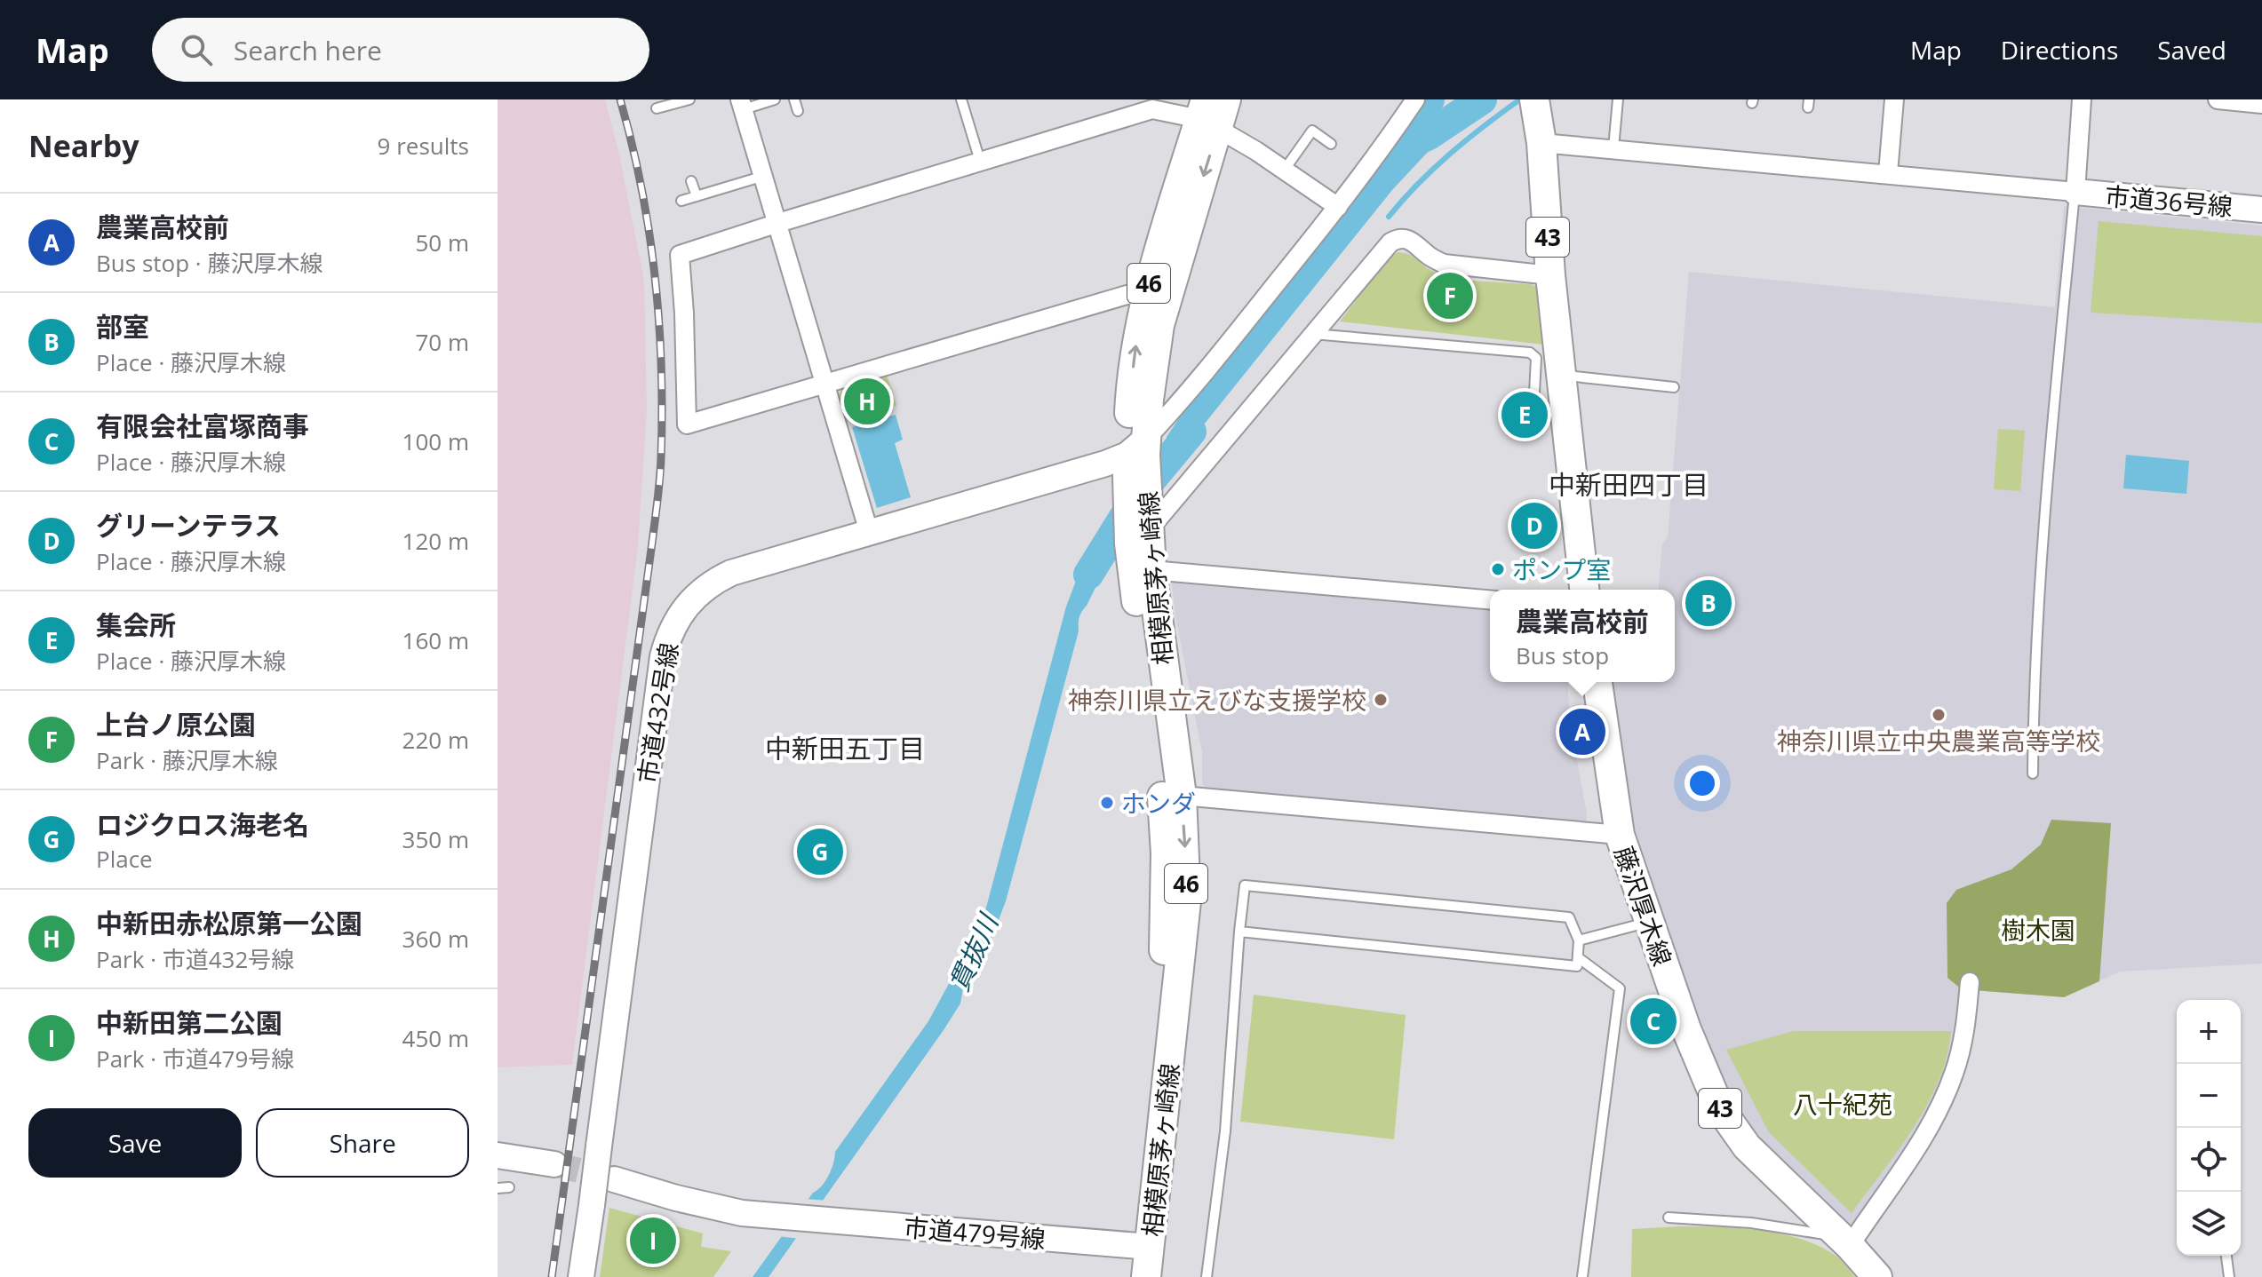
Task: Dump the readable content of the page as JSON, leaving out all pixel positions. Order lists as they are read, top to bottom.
{
  "streets": {
    "main road": [
      "43",
      "46",
      "相模原茅ヶ崎線",
      "藤沢厚木線"
    ],
    "street": ["市道36号線", "市道432号線", "市道479号線"]
  },
  "crossings": [
    ["相模原茅ヶ崎線", "市道432号線"],
    ["相模原茅ヶ崎線", "市道479号線"]
  ],
  "districts": ["中新田四丁目", "中新田五丁目"],
  "water": ["貫抜川"],
  "parks": ["樹木園", "八十紀苑"],
  "places": [
    "ポンプ室",
    "神奈川県立えびな支援学校",
    "神奈川県立中央農業高等学校",
    "ホンダ"
  ],
  "page": {
    "header": "Map",
    "search": "Search here",
    "nav": ["Map", "Directions", "Saved"],
    "heading": ["Nearby", "9 results"],
    "list": [
      {
        "mark": "A",
        "name": "農業高校前",
        "note": "Bus stop · 藤沢厚木線",
        "value": "50 m"
      },
      {
        "mark": "B",
        "name": "部室",
        "note": "Place · 藤沢厚木線",
        "value": "70 m"
      },
      {
        "mark": "C",
        "name": "有限会社富塚商事",
        "note": "Place · 藤沢厚木線",
        "value": "100 m"
      },
      {
        "mark": "D",
        "name": "グリーンテラス",
        "note": "Place · 藤沢厚木線",
        "value": "120 m"
      },
      {
        "mark": "E",
        "name": "集会所",
        "note": "Place · 藤沢厚木線",
        "value": "160 m"
      },
      {
        "mark": "F",
        "name": "上台ノ原公園",
        "note": "Park · 藤沢厚木線",
        "value": "220 m"
      },
      {
        "mark": "G",
        "name": "ロジクロス海老名",
        "note": "Place",
        "value": "350 m"
      },
      {
        "mark": "H",
        "name": "中新田赤松原第一公園",
        "note": "Park · 市道432号線",
        "value": "360 m"
      },
      {
        "mark": "I",
        "name": "中新田第二公園",
        "note": "Park · 市道479号線",
        "value": "450 m"
      }
    ],
    "pins": [
      "F",
      "H",
      "E",
      "D",
      "B",
      "A",
      "G",
      "C",
      "I"
    ],
    "popup": ["農業高校前", "Bus stop"],
    "map_buttons": ["+", "−"],
    "buttons": ["Save", "Share"]
  }
}
